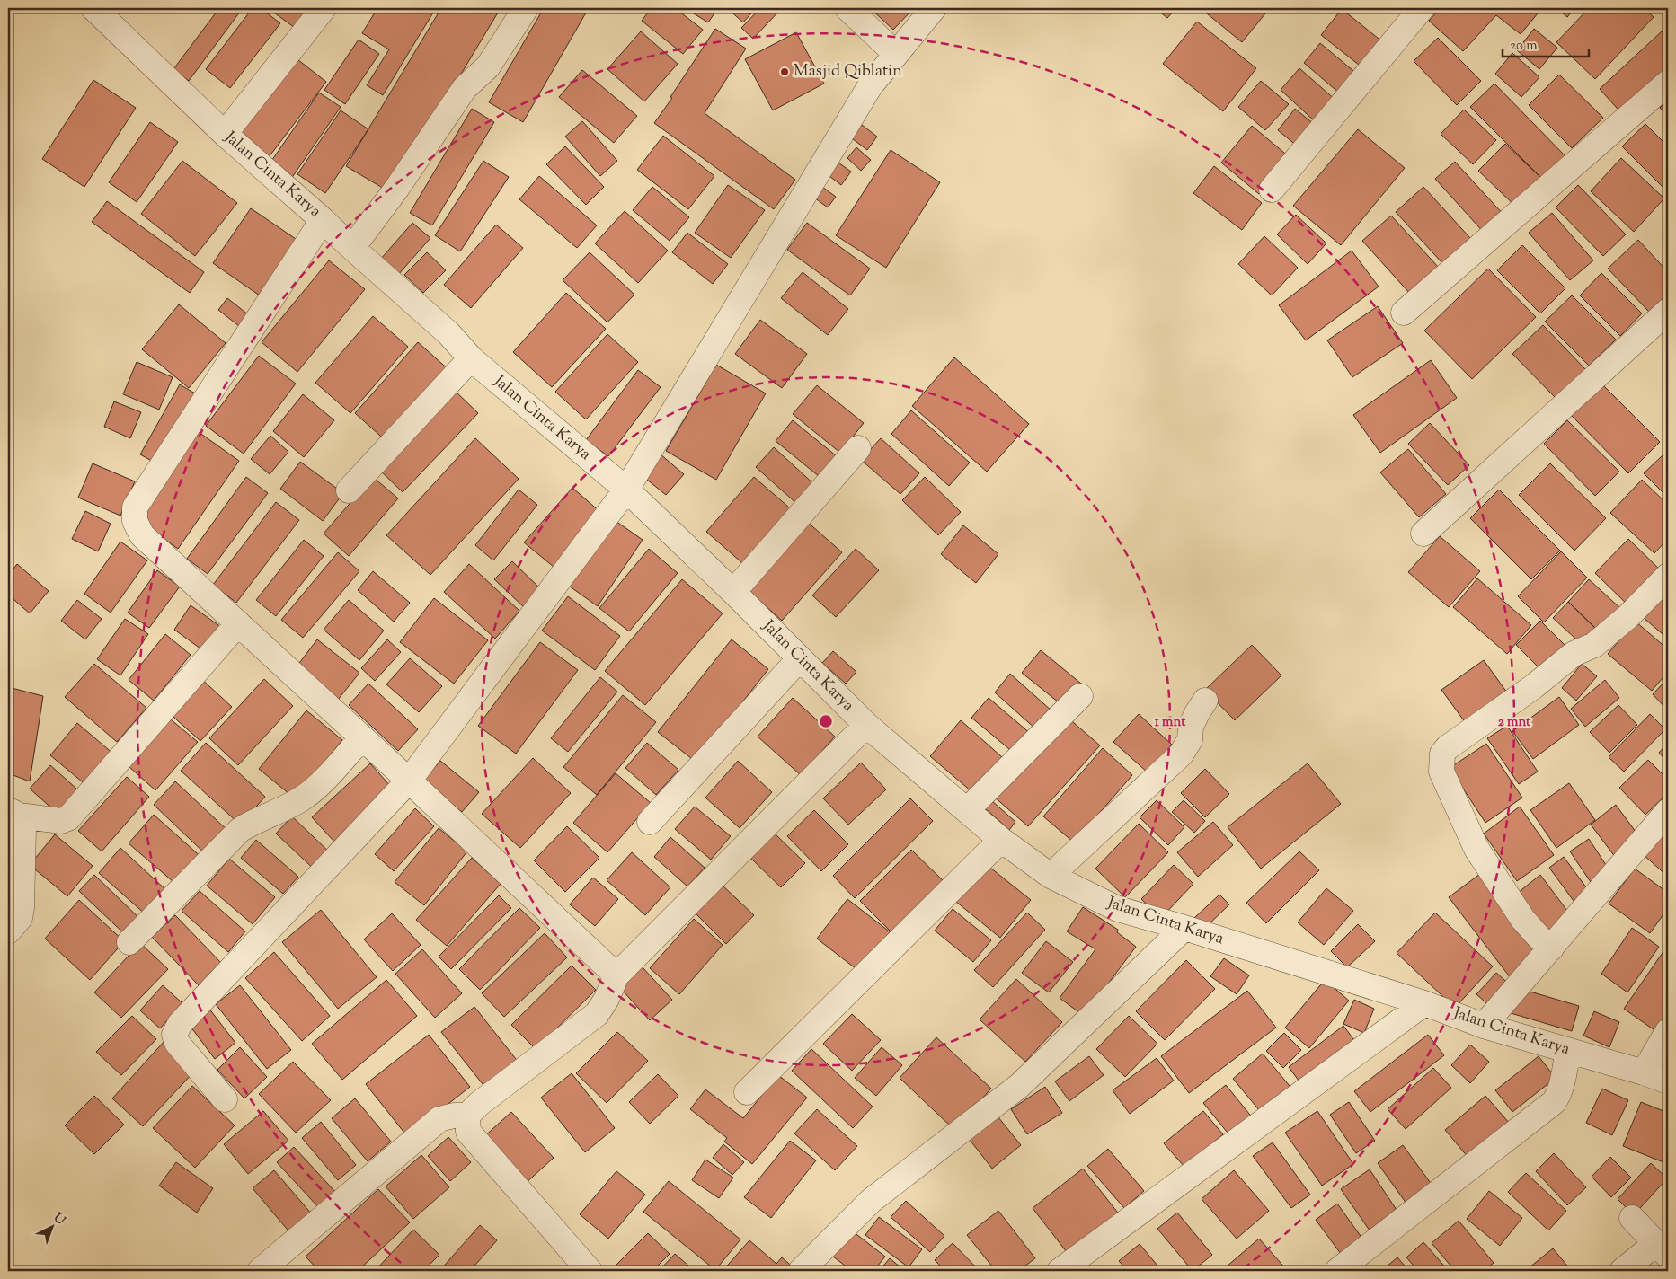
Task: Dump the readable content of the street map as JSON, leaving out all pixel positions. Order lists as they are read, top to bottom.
{
  "streets": {
    "street": ["Jalan Cinta Karya"]
  },
  "places": ["Masjid Qiblatin"],
  "scale_bar": "20 m",
  "north": "top right",
  "rings": ["1 mnt", "2 mnt"]
}
